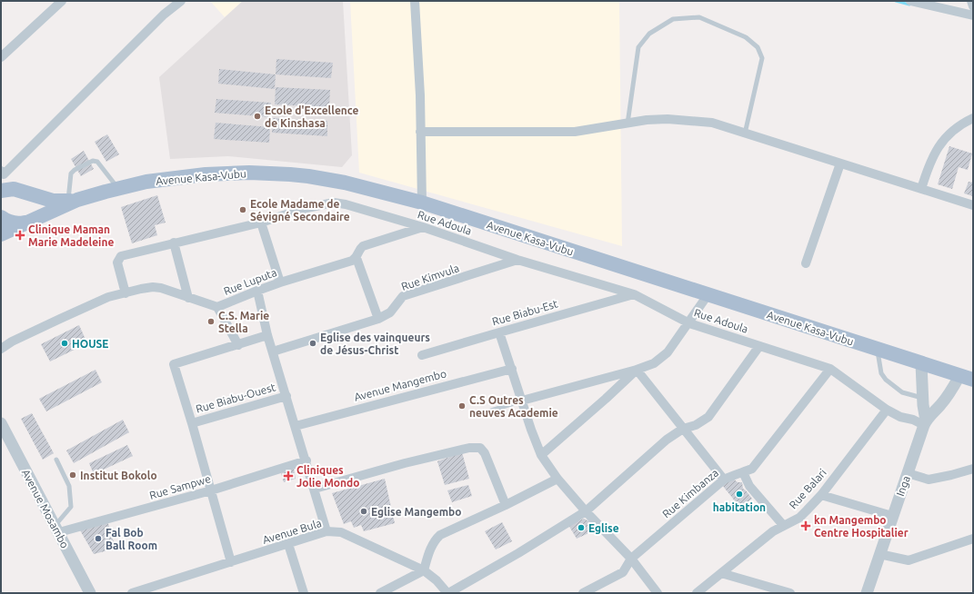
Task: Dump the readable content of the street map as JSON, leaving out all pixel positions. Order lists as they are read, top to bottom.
{
  "streets": {
    "main road": ["Avenue Kasa-Vubu"],
    "street": [
      "Rue Adoula",
      "Rue Kimvula",
      "Rue Luputa",
      "Rue Biabu-Est",
      "Avenue Mangembo",
      "Rue Biabu-Ouest",
      "Inga",
      "Rue Sampwe",
      "Rue Balari",
      "Rue Kimbanza",
      "Avenue Mosambo",
      "Avenue Bula"
    ]
  },
  "crossings": [
    ["Avenue Kasa-Vubu", "Inga"],
    ["Rue Adoula", "Rue Kimvula"],
    ["Rue Adoula", "Rue Luputa"],
    ["Rue Adoula", "Rue Biabu-Est"],
    ["Rue Adoula", "Inga"],
    ["Rue Adoula", "Rue Balari"],
    ["Rue Adoula", "Rue Kimbanza"],
    ["Rue Sampwe", "Avenue Mosambo"]
  ],
  "places": {
    "other": [
      "Ecole d'Excellence de Kinshasa",
      "Ecole Madame de Sévigné Secondaire",
      "C.S. Marie Stella",
      "HOUSE",
      "Eglise des vainqueurs de Jésus-Christ",
      "C.S Outres neuves Academie",
      "Institut Bokolo",
      "habitation",
      "Eglise Mangembo",
      "Eglise",
      "Fal Bob Ball Room"
    ],
    "health": ["Clinique Maman Marie Madeleine", "Cliniques Jolie Mondo", "kn Mangembo Centre Hospitalier"]
  }
}
